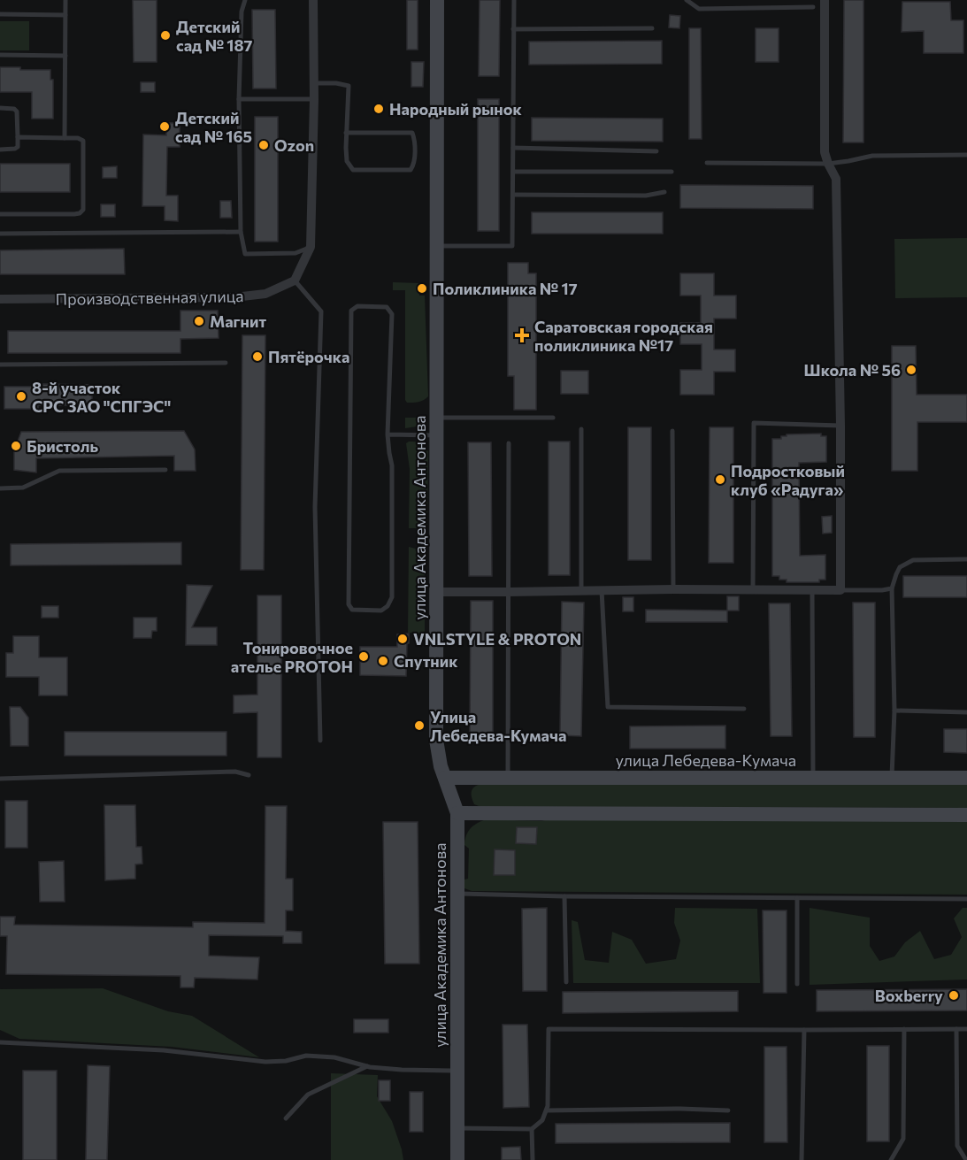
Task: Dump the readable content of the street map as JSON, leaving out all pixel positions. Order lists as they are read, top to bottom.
{
  "streets": {
    "main road": ["улица Академика Антонова", "улица Лебедева-Кумача"],
    "street": ["Производственная улица"]
  },
  "crossings": [
    ["улица Академика Антонова", "улица Лебедева-Кумача"]
  ],
  "places": {
    "other": [
      "Детский сад № 187",
      "Народный рынок",
      "Детский сад № 165",
      "Ozon",
      "Поликлиника № 17",
      "Магнит",
      "Пятёрочка",
      "Школа № 56",
      "8-й участок СРС ЗАО \"СПГЭС\"",
      "Бристоль",
      "Подростковый клуб «Радуга»",
      "VNLSTYLE & PROTON",
      "Тонировочное ателье PROTOH",
      "Спутник",
      "Улица Лебедева-Кумача",
      "Boxberry"
    ],
    "health": ["Саратовская городская поликлиника №17"]
  }
}
